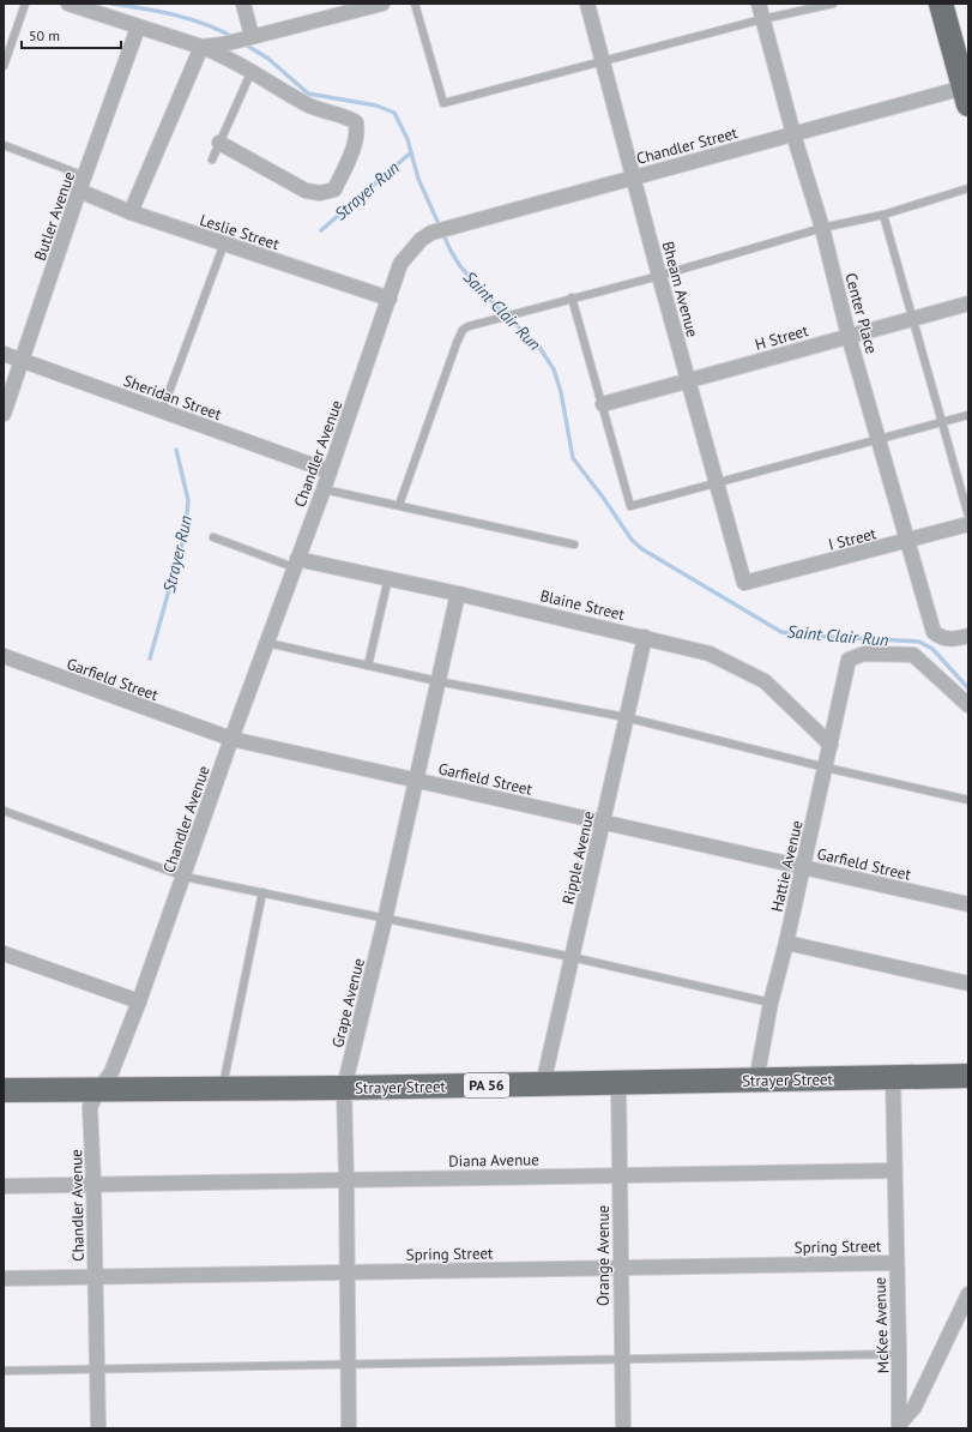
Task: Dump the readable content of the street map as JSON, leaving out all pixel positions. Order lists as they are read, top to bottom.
{
  "streets": {
    "highway": ["Strayer Street", "PA 56"],
    "street": [
      "Chandler Street",
      "Butler Avenue",
      "Leslie Street",
      "Bheam Avenue",
      "Center Place",
      "H Street",
      "Sheridan Street",
      "Chandler Avenue",
      "I Street",
      "Blaine Street",
      "Garfield Street",
      "Ripple Avenue",
      "Hattie Avenue",
      "Grape Avenue",
      "Diana Avenue",
      "Spring Street",
      "Orange Avenue",
      "McKee Avenue"
    ]
  },
  "crossings": [
    ["Chandler Street", "Bheam Avenue"],
    ["Chandler Street", "Center Place"],
    ["Chandler Street", "Chandler Avenue"],
    ["Butler Avenue", "Leslie Street"],
    ["Butler Avenue", "Sheridan Street"],
    ["Leslie Street", "Chandler Avenue"],
    ["Bheam Avenue", "H Street"],
    ["Bheam Avenue", "I Street"],
    ["Center Place", "H Street"],
    ["Center Place", "I Street"],
    ["Sheridan Street", "Chandler Avenue"],
    ["Chandler Avenue", "Blaine Street"],
    ["Chandler Avenue", "Garfield Street"],
    ["Chandler Avenue", "Strayer Street"],
    ["Chandler Avenue", "Diana Avenue"],
    ["Chandler Avenue", "Spring Street"],
    ["Blaine Street", "Ripple Avenue"],
    ["Blaine Street", "Hattie Avenue"],
    ["Blaine Street", "Grape Avenue"],
    ["Garfield Street", "Ripple Avenue"],
    ["Garfield Street", "Hattie Avenue"],
    ["Garfield Street", "Grape Avenue"],
    ["Ripple Avenue", "Strayer Street"],
    ["Hattie Avenue", "Strayer Street"],
    ["Grape Avenue", "Strayer Street"],
    ["Grape Avenue", "Diana Avenue"],
    ["Grape Avenue", "Spring Street"],
    ["Strayer Street", "Orange Avenue"],
    ["Strayer Street", "McKee Avenue"],
    ["Diana Avenue", "Orange Avenue"],
    ["Diana Avenue", "McKee Avenue"],
    ["Spring Street", "Orange Avenue"],
    ["Spring Street", "McKee Avenue"]
  ],
  "water": ["Strayer Run", "Saint Clair Run"],
  "scale_bar": "50 m"
}
